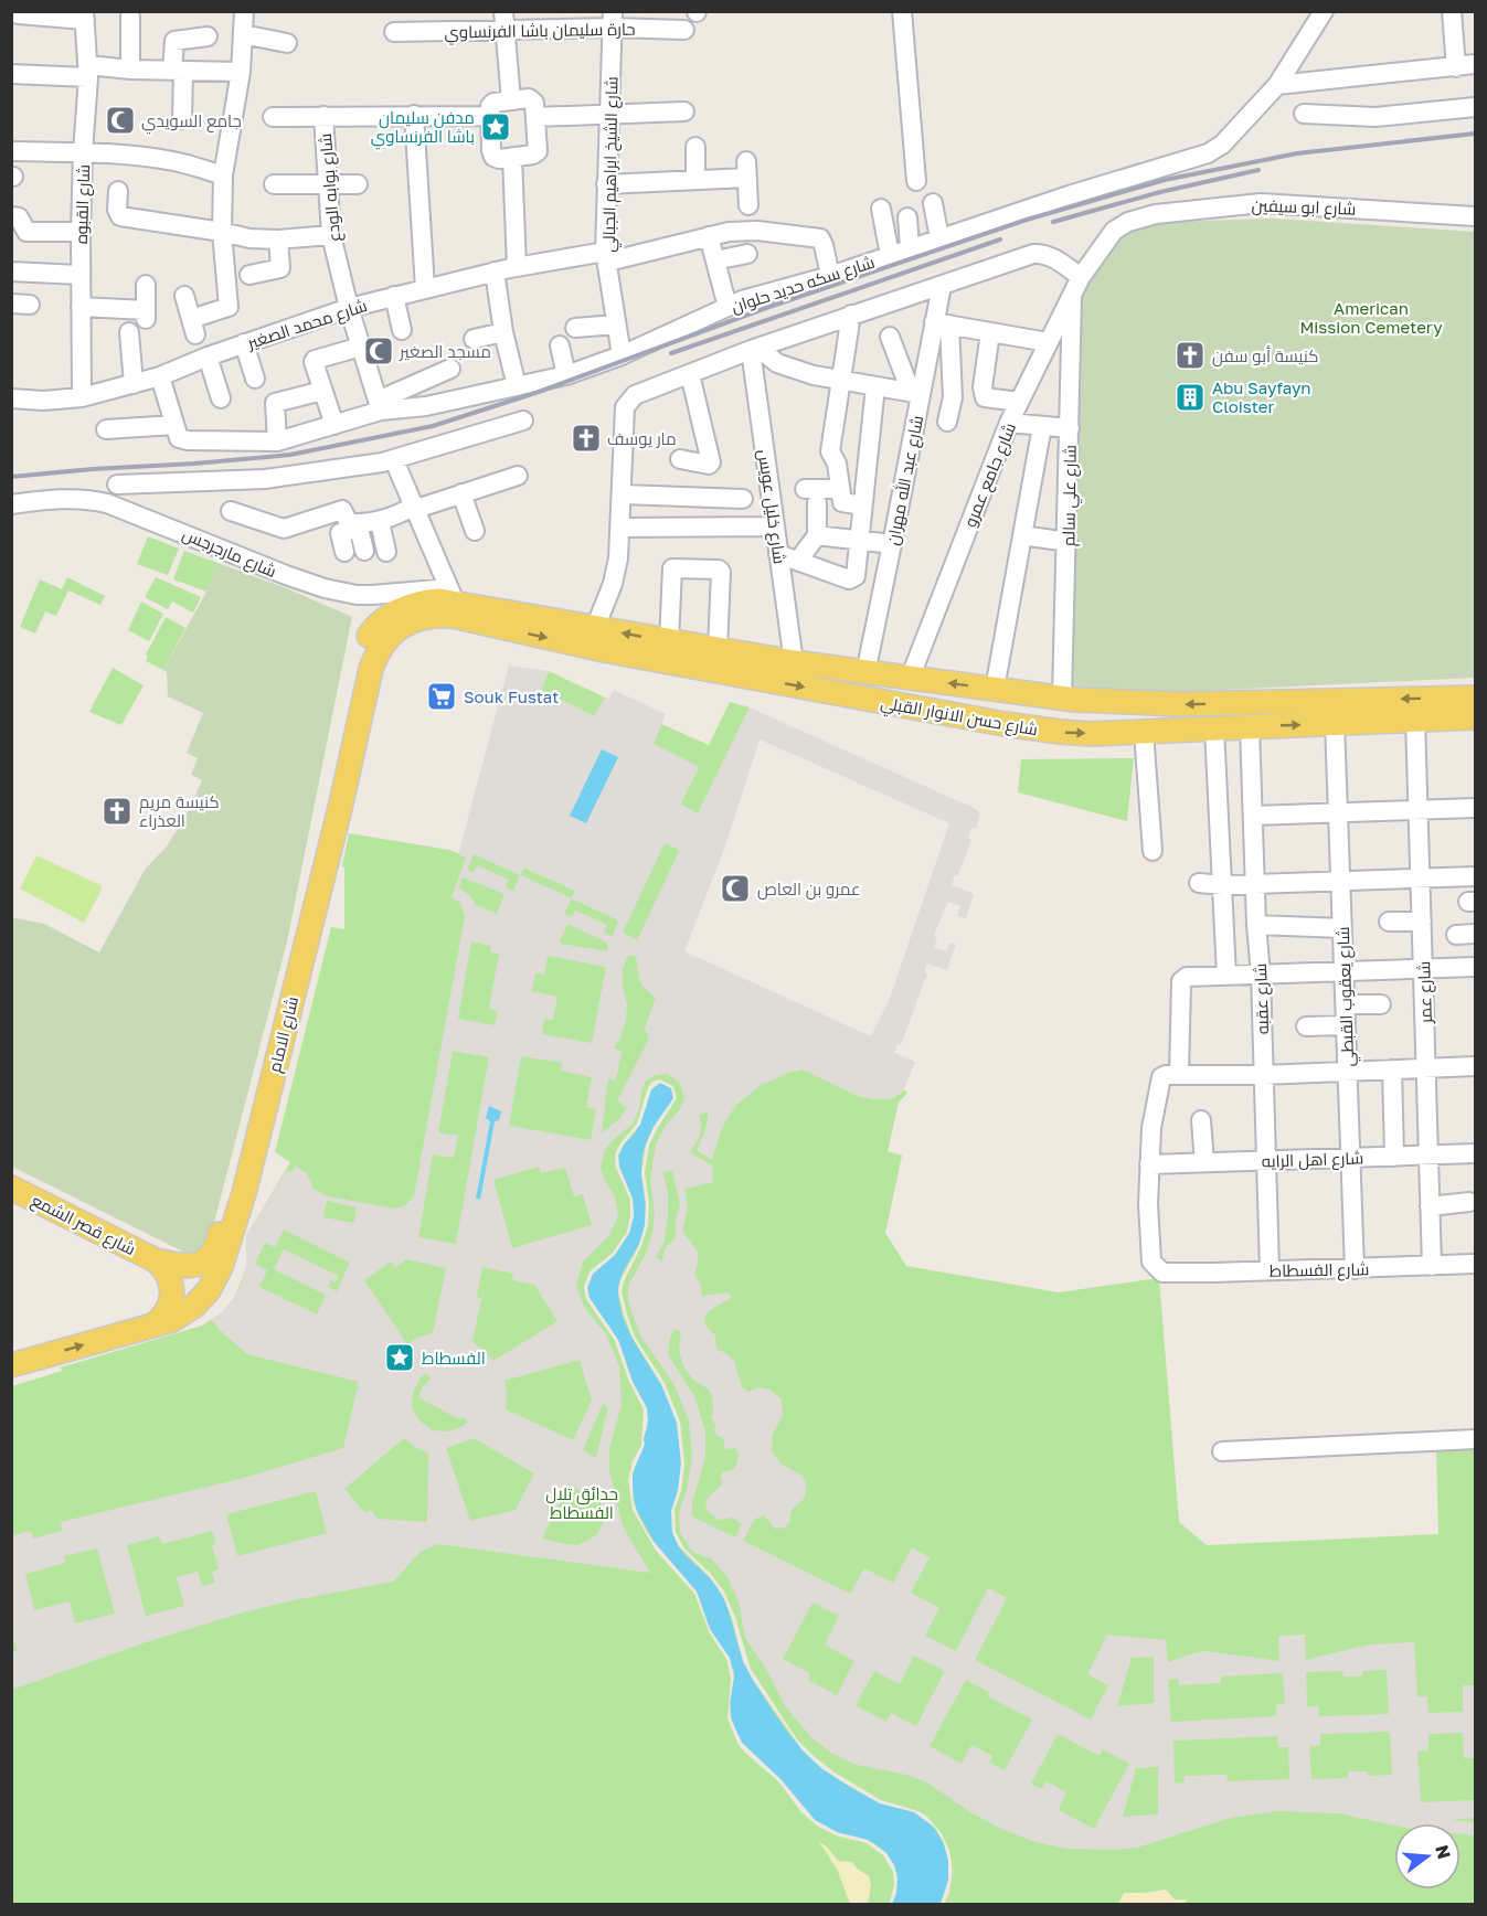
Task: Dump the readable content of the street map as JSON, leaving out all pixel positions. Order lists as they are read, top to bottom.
{
  "streets": {
    "main road": ["شارع حسن الانوار القبلي", "شارع الامام", "شارع قصر الشمع"],
    "street": [
      "حارة سليمان باشا الفرنساوي",
      "شارع الشيخ ابراهيم الجبالي",
      "شارع بوابه الودع",
      "شارع القبوه",
      "شارع ابو سيفين",
      "شارع سكه حديد حلوان",
      "شارع محمد الصغير",
      "شارع جامع عمرو",
      "شارع عبد الله مهران",
      "شارع علي سالم",
      "شارع خليل عويس",
      "شارع مارجرجس",
      "شارع عمر",
      "شارع يعقوب القبطي",
      "شارع عقبه",
      "شارع اهل الرايه",
      "شارع الفسطاط"
    ]
  },
  "crossings": [
    ["حارة سليمان باشا الفرنساوي", "شارع الشيخ ابراهيم الجبالي"],
    ["شارع الشيخ ابراهيم الجبالي", "شارع سكه حديد حلوان"],
    ["شارع الشيخ ابراهيم الجبالي", "شارع محمد الصغير"],
    ["شارع بوابه الودع", "شارع سكه حديد حلوان"],
    ["شارع بوابه الودع", "شارع محمد الصغير"],
    ["شارع القبوه", "شارع محمد الصغير"],
    ["شارع ابو سيفين", "شارع جامع عمرو"],
    ["شارع سكه حديد حلوان", "شارع محمد الصغير"],
    ["شارع جامع عمرو", "شارع علي سالم"],
    ["شارع جامع عمرو", "شارع حسن الانوار القبلي"],
    ["شارع عبد الله مهران", "شارع حسن الانوار القبلي"],
    ["شارع علي سالم", "شارع حسن الانوار القبلي"],
    ["شارع خليل عويس", "شارع حسن الانوار القبلي"],
    ["شارع مارجرجس", "شارع حسن الانوار القبلي"],
    ["شارع مارجرجس", "شارع الامام"],
    ["شارع حسن الانوار القبلي", "شارع عمر"],
    ["شارع حسن الانوار القبلي", "شارع يعقوب القبطي"],
    ["شارع حسن الانوار القبلي", "شارع عقبه"],
    ["شارع حسن الانوار القبلي", "شارع الامام"],
    ["شارع عمر", "شارع اهل الرايه"],
    ["شارع عمر", "شارع الفسطاط"],
    ["شارع يعقوب القبطي", "شارع اهل الرايه"],
    ["شارع يعقوب القبطي", "شارع الفسطاط"],
    ["شارع عقبه", "شارع اهل الرايه"],
    ["شارع عقبه", "شارع الفسطاط"],
    ["شارع اهل الرايه", "شارع الفسطاط"]
  ],
  "parks": ["American Mission Cemetery", "حدائق تلال الفسطاط"],
  "places": {
    "mosque": ["جامع السويدي", "مسجد الصغير", "عمرو بن العاص"],
    "place": ["مدفن سليمان باشا الفرنساوي", "الفسطاط"],
    "church": ["كنيسة أبو سفن", "مار يوسف", "كنيسة مريم العذراء"],
    "building": ["Abu Sayfayn Cloister"],
    "supermarket": ["Souk Fustat"]
  },
  "north": "right"
}
